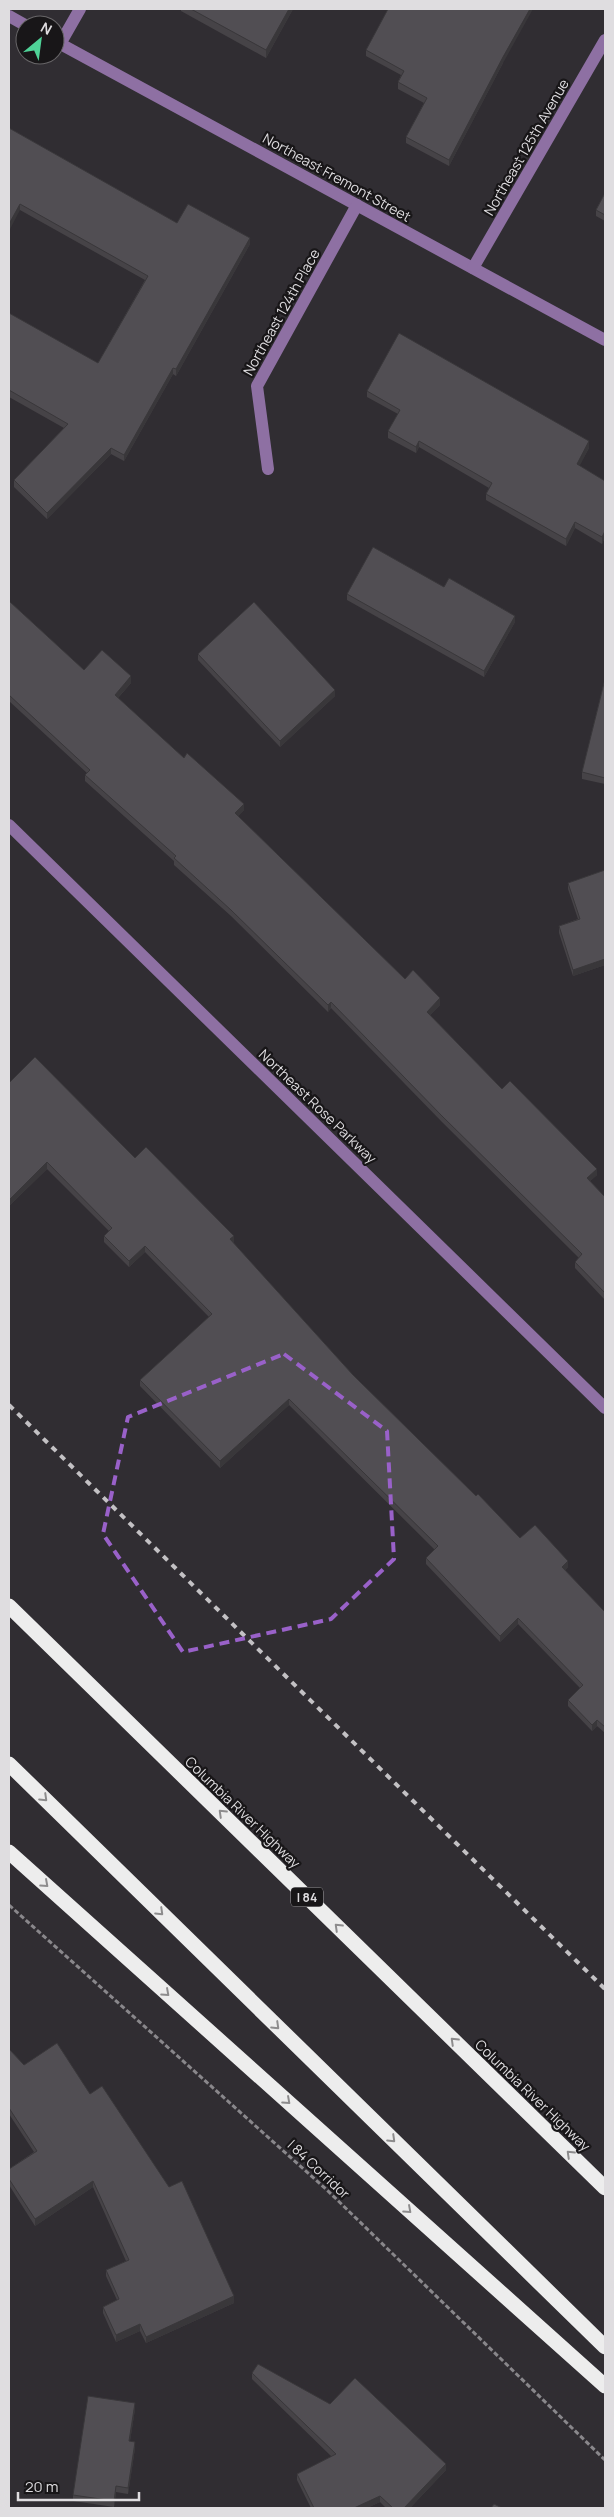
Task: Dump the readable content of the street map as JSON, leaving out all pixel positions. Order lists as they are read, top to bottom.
{
  "streets": {
    "highway": ["Columbia River Highway", "I 84"],
    "street": [
      "Northeast 125th Avenue",
      "Northeast Fremont Street",
      "Northeast 124th Place",
      "Northeast Rose Parkway"
    ],
    "path": ["I 84 Corridor"]
  },
  "crossings": [
    ["Northeast 125th Avenue", "Northeast Fremont Street"],
    ["Northeast Fremont Street", "Northeast 124th Place"]
  ],
  "scale_bar": "20 m",
  "north": "top right"
}
